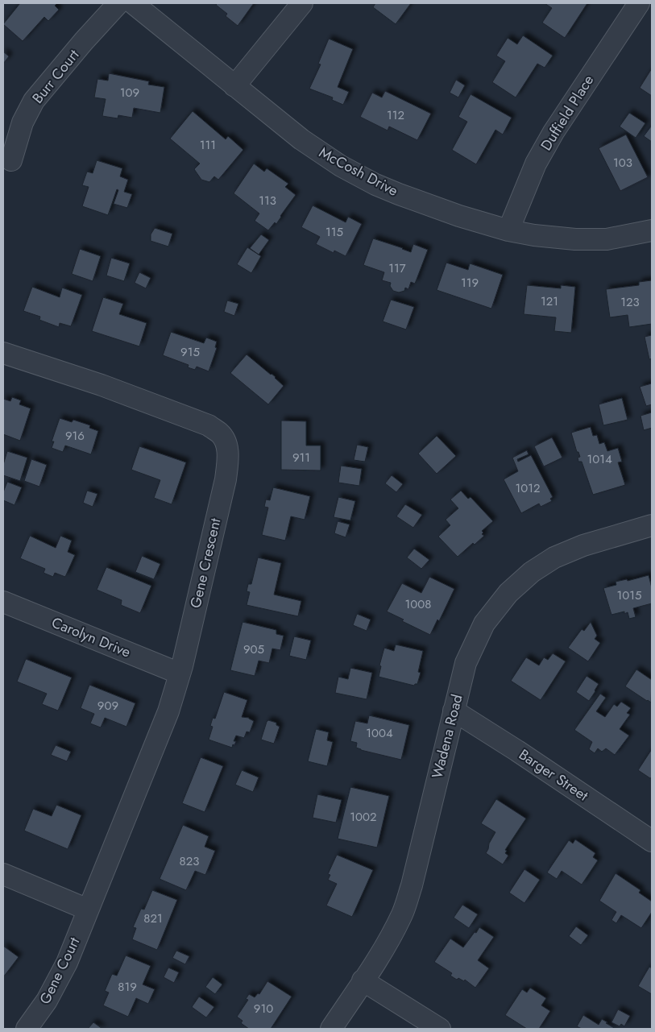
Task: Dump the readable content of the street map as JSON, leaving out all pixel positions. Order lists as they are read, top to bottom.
{
  "streets": {
    "street": [
      "Burr Court",
      "Duffield Place",
      "McCosh Drive",
      "Gene Crescent",
      "Carolyn Drive",
      "Wadena Road",
      "Barger Street",
      "Gene Court"
    ]
  },
  "crossings": [
    ["Duffield Place", "McCosh Drive"],
    ["Gene Crescent", "Carolyn Drive"],
    ["Gene Crescent", "Gene Court"],
    ["Wadena Road", "Barger Street"]
  ],
  "house_numbers": [
    "109",
    "112",
    "111",
    "103",
    "113",
    "115",
    "117",
    "119",
    "121",
    "123",
    "915",
    "916",
    "911",
    "1014",
    "1012",
    "1015",
    "1008",
    "905",
    "909",
    "1004",
    "1002",
    "823",
    "821",
    "819",
    "910"
  ]
}
